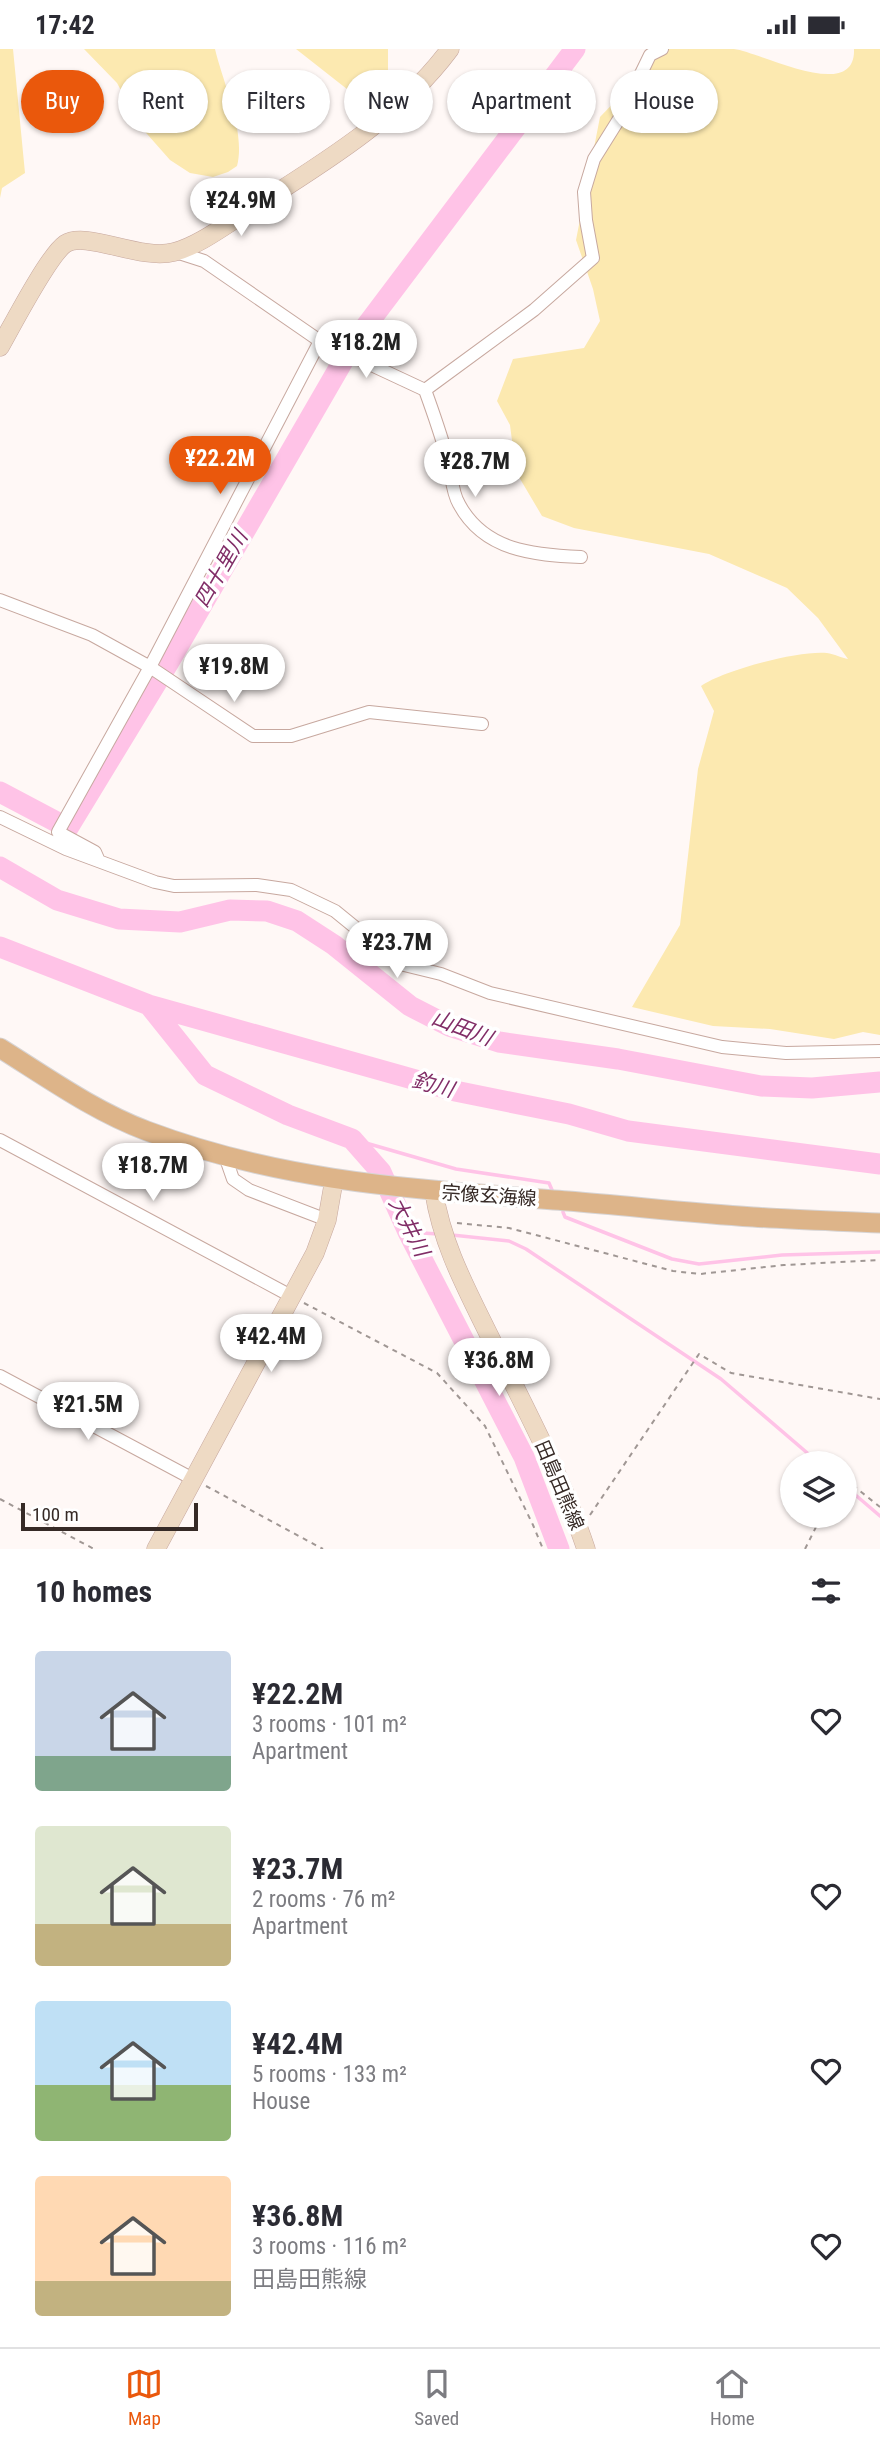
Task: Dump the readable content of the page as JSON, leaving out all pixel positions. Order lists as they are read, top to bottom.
{
  "streets": {
    "main road": ["宗像玄海線"],
    "street": ["田島田熊線"]
  },
  "crossings": [
    ["宗像玄海線", "田島田熊線"]
  ],
  "water": [
    "四十里川",
    "山田川",
    "釣川",
    "大井川"
  ],
  "scale_bar": "100 m",
  "page": {
    "status": "17:42",
    "chip": [
      "Buy",
      "Rent",
      "Filters",
      "New",
      "Apartment",
      "House"
    ],
    "price": [
      "¥24.9M",
      "¥18.2M",
      "¥22.2M",
      "¥28.7M",
      "¥19.8M",
      "¥23.7M",
      "¥18.7M",
      "¥42.4M",
      "¥36.8M",
      "¥21.5M"
    ],
    "scale": "100 m",
    "heading": "10 homes",
    "list": [
      {
        "name": "¥22.2M",
        "note": "3 rooms · 101 m² · Apartment"
      },
      {
        "name": "¥23.7M",
        "note": "2 rooms · 76 m² · Apartment"
      },
      {
        "name": "¥42.4M",
        "note": "5 rooms · 133 m² · House"
      },
      {
        "name": "¥36.8M",
        "note": "3 rooms · 116 m² · 田島田熊線"
      }
    ],
    "tabs": ["Map", "Saved", "Home"]
  }
}
